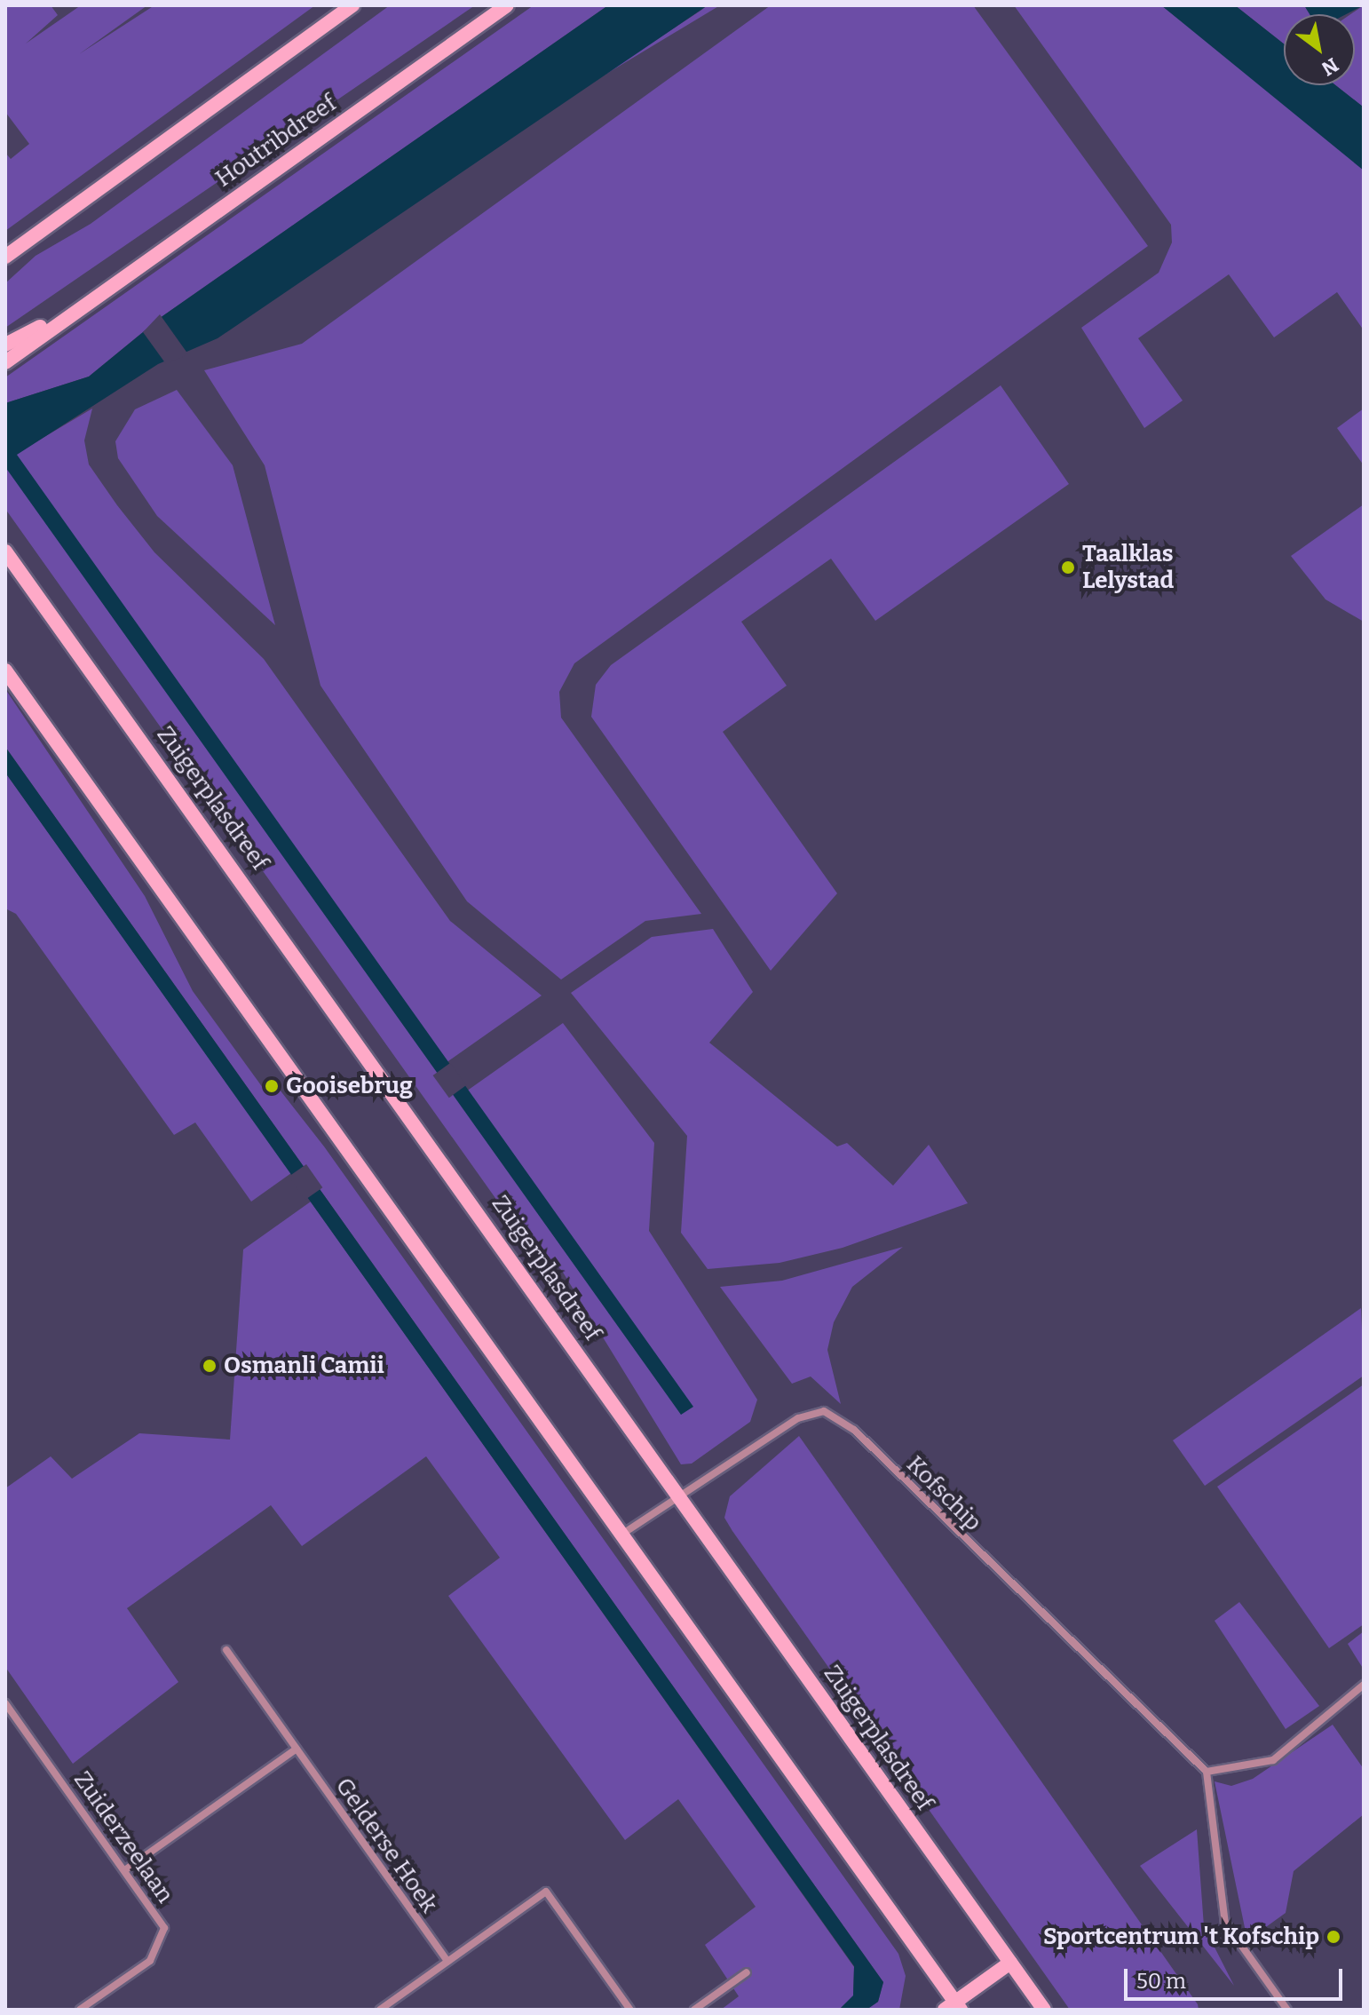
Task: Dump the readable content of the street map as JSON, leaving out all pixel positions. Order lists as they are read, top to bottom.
{
  "streets": {
    "main road": ["Houtribdreef", "Zuigerplasdreef"],
    "street": ["Kofschip", "Zuiderzeelaan", "Gelderse Hoek"]
  },
  "crossings": [
    ["Zuigerplasdreef", "Kofschip"]
  ],
  "places": [
    "Taalklas Lelystad",
    "Gooisebrug",
    "Osmanli Camii",
    "Sportcentrum 't Kofschip"
  ],
  "scale_bar": "50 m",
  "north": "bottom right"
}
